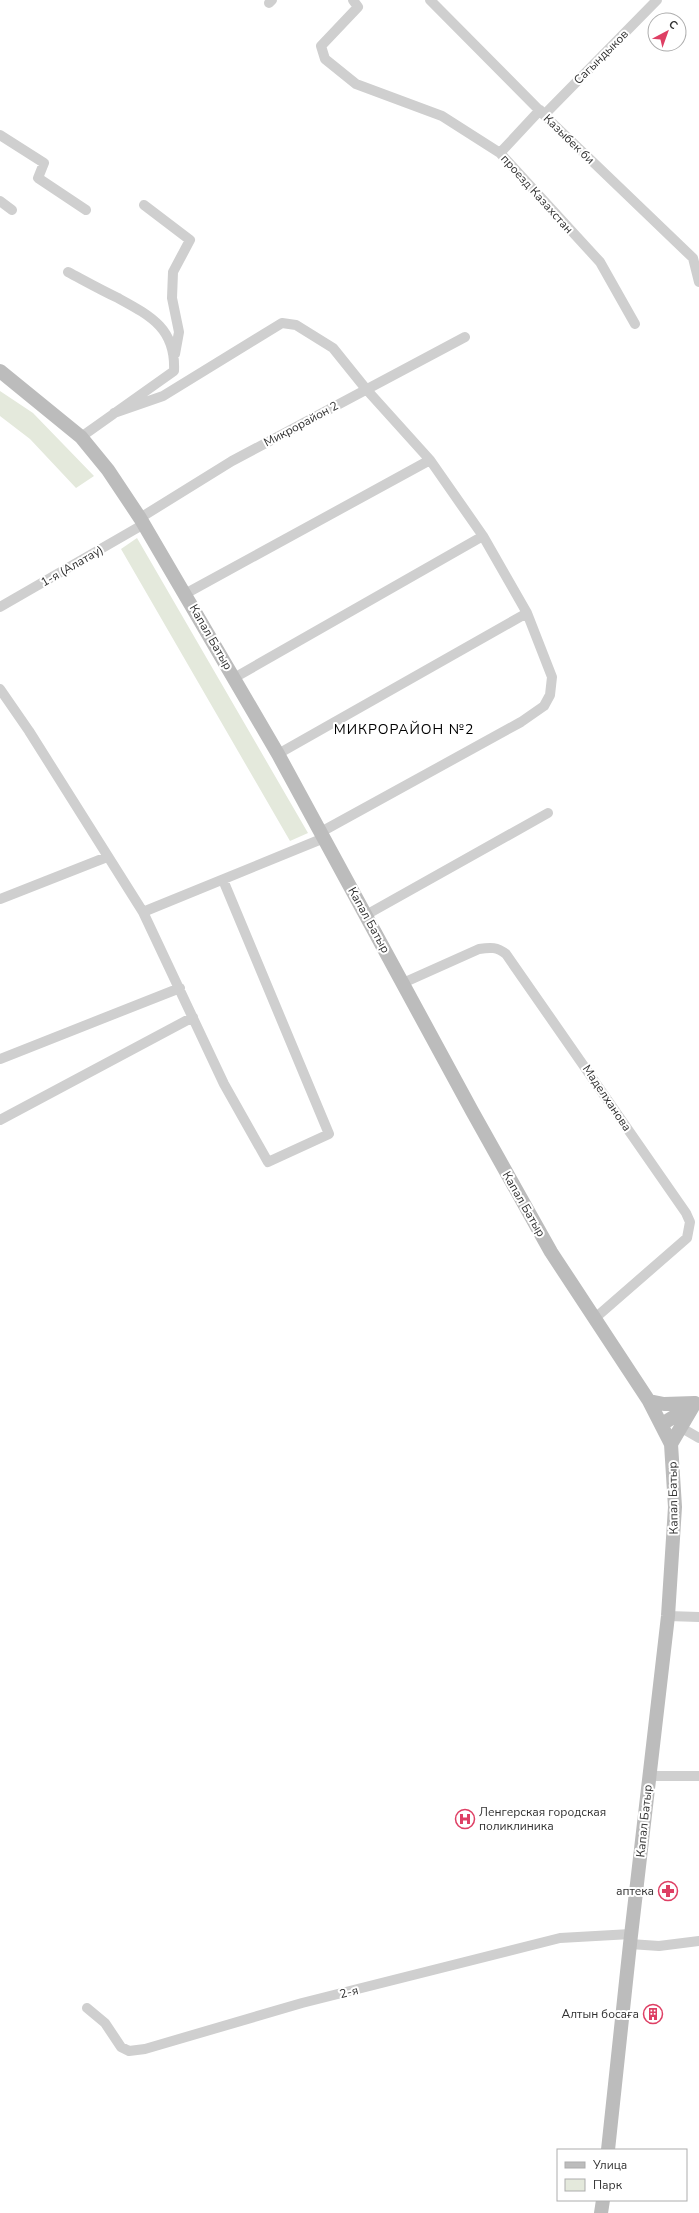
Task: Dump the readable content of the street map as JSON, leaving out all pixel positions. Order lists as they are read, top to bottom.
{
  "streets": {
    "main road": ["Капал Батыр"],
    "street": [
      "Сагындыков",
      "Казыбек би",
      "проезд Казахстан",
      "Микрорайон 2",
      "1-я (Алатау)",
      "Маделханова",
      "2-я"
    ]
  },
  "crossings": [
    ["Сагындыков", "Казыбек би"],
    ["Сагындыков", "проезд Казахстан"],
    ["Микрорайон 2", "1-я (Алатау)"],
    ["Микрорайон 2", "Капал Батыр"],
    ["1-я (Алатау)", "Капал Батыр"],
    ["Капал Батыр", "Маделханова"],
    ["Капал Батыр", "2-я"]
  ],
  "districts": ["МИКРОРАЙОН №2"],
  "places": {
    "hospital": ["Ленгерская городская поликлиника"],
    "pharmacy": ["аптека"],
    "building": ["Алтын босаға"]
  },
  "legend": ["Улица", "Парк"],
  "north": "top right"
}
